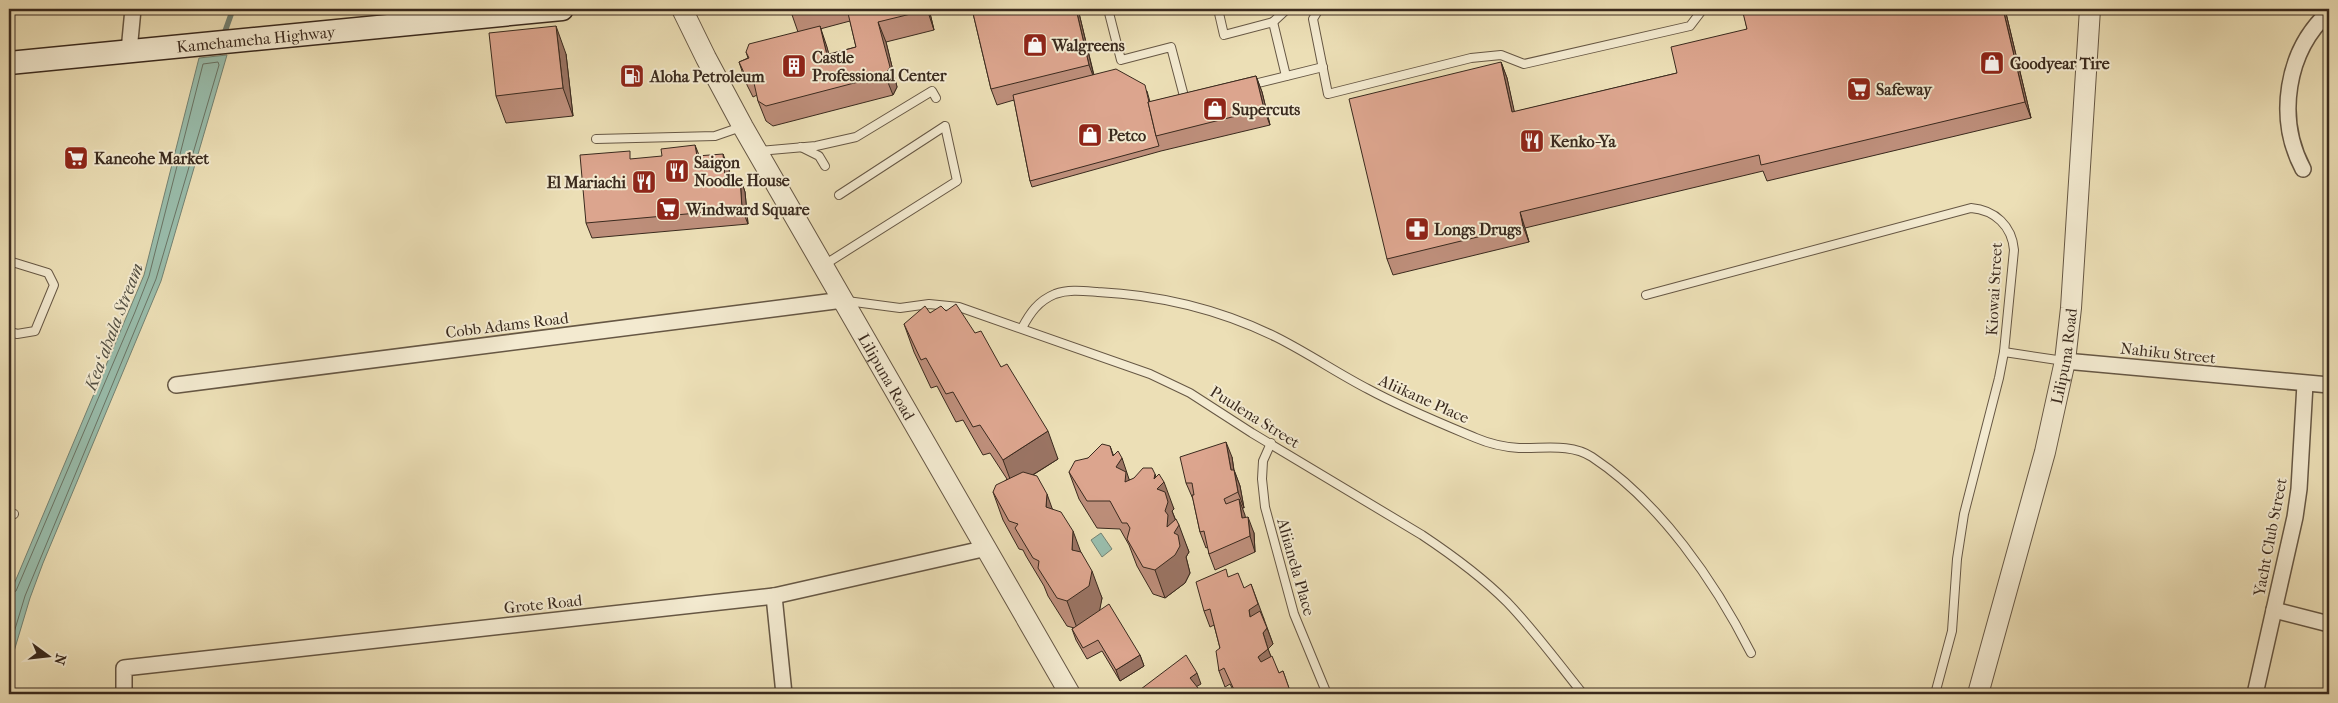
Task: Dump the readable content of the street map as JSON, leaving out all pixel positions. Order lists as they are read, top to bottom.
{
  "streets": {
    "main road": ["Kamehameha Highway"],
    "street": [
      "Cobb Adams Road",
      "Nahiku Street",
      "Lilipuna Road",
      "Yacht Club Street",
      "Grote Road"
    ],
    "lane": [
      "Kiowai Street",
      "Aliikane Place",
      "Puulena Street",
      "Aliianela Place"
    ]
  },
  "crossings": [
    ["Kiowai Street", "Nahiku Street"],
    ["Cobb Adams Road", "Lilipuna Road"],
    ["Cobb Adams Road", "Puulena Street"],
    ["Nahiku Street", "Lilipuna Road"],
    ["Nahiku Street", "Yacht Club Street"],
    ["Lilipuna Road", "Puulena Street"],
    ["Lilipuna Road", "Grote Road"],
    ["Aliikane Place", "Puulena Street"],
    ["Puulena Street", "Aliianela Place"]
  ],
  "water": ["Keaʻahala Stream"],
  "places": {
    "shop": [
      "Walgreens",
      "Goodyear Tire",
      "Supercuts",
      "Petco"
    ],
    "building": ["Castle Professional Center"],
    "fuel station": ["Aloha Petroleum"],
    "supermarket": ["Safeway", "Kaneohe Market", "Windward Square"],
    "restaurant": ["Kenko-Ya", "Saigon Noodle House", "El Mariachi"],
    "pharmacy": ["Longs Drugs"]
  },
  "north": "right"
}
